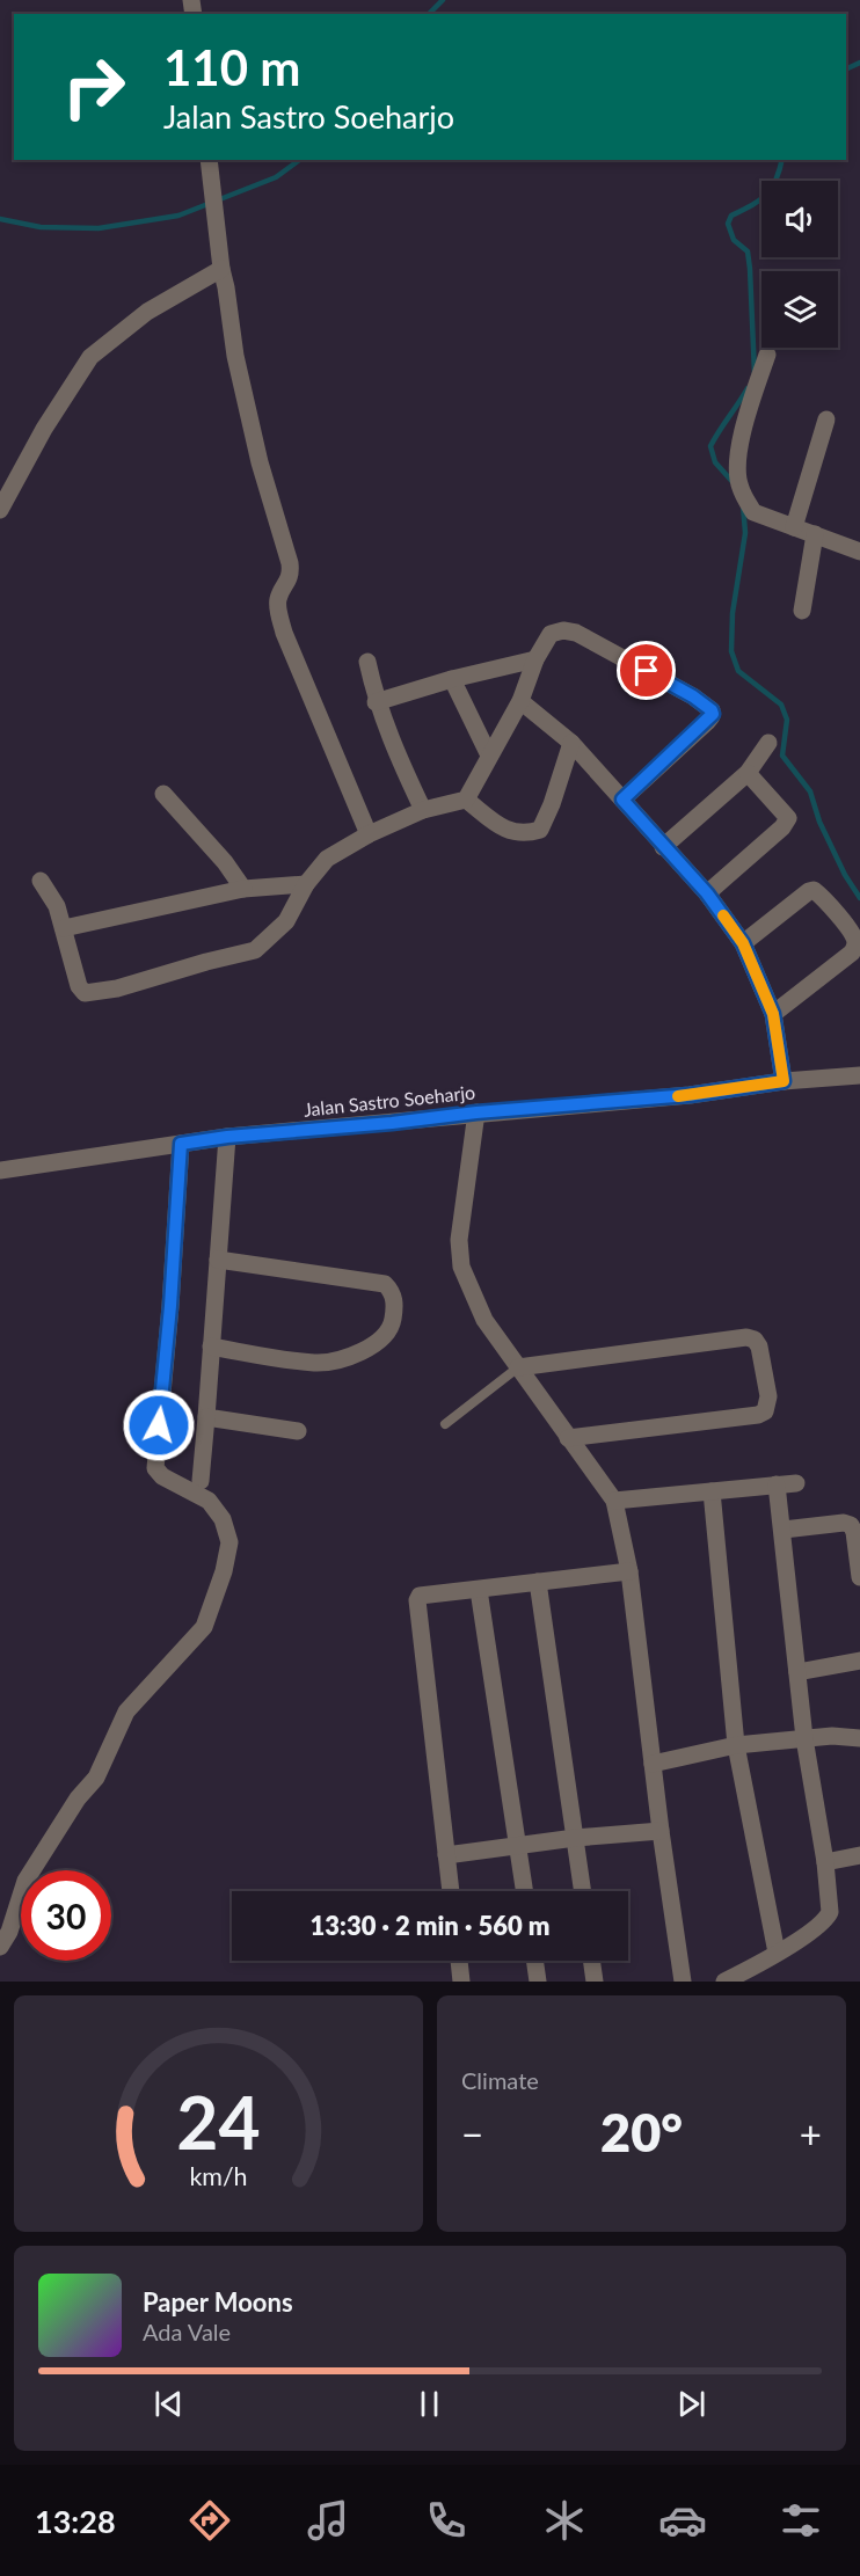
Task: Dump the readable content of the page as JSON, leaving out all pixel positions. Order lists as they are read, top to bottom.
{
  "streets": {
    "street": ["Jalan Sastro Soeharjo"]
  },
  "page": {
    "turn": ["110 m", "Jalan Sastro Soeharjo"],
    "limit": "30",
    "trip": "13:30 · 2 min · 560 m",
    "tile": "Climate",
    "heat": ["−", "20°", "+"],
    "song": ["Paper Moons", "Ada Vale"],
    "tabs": "13:28",
    "gauge": ["24", "km/h"]
  }
}
